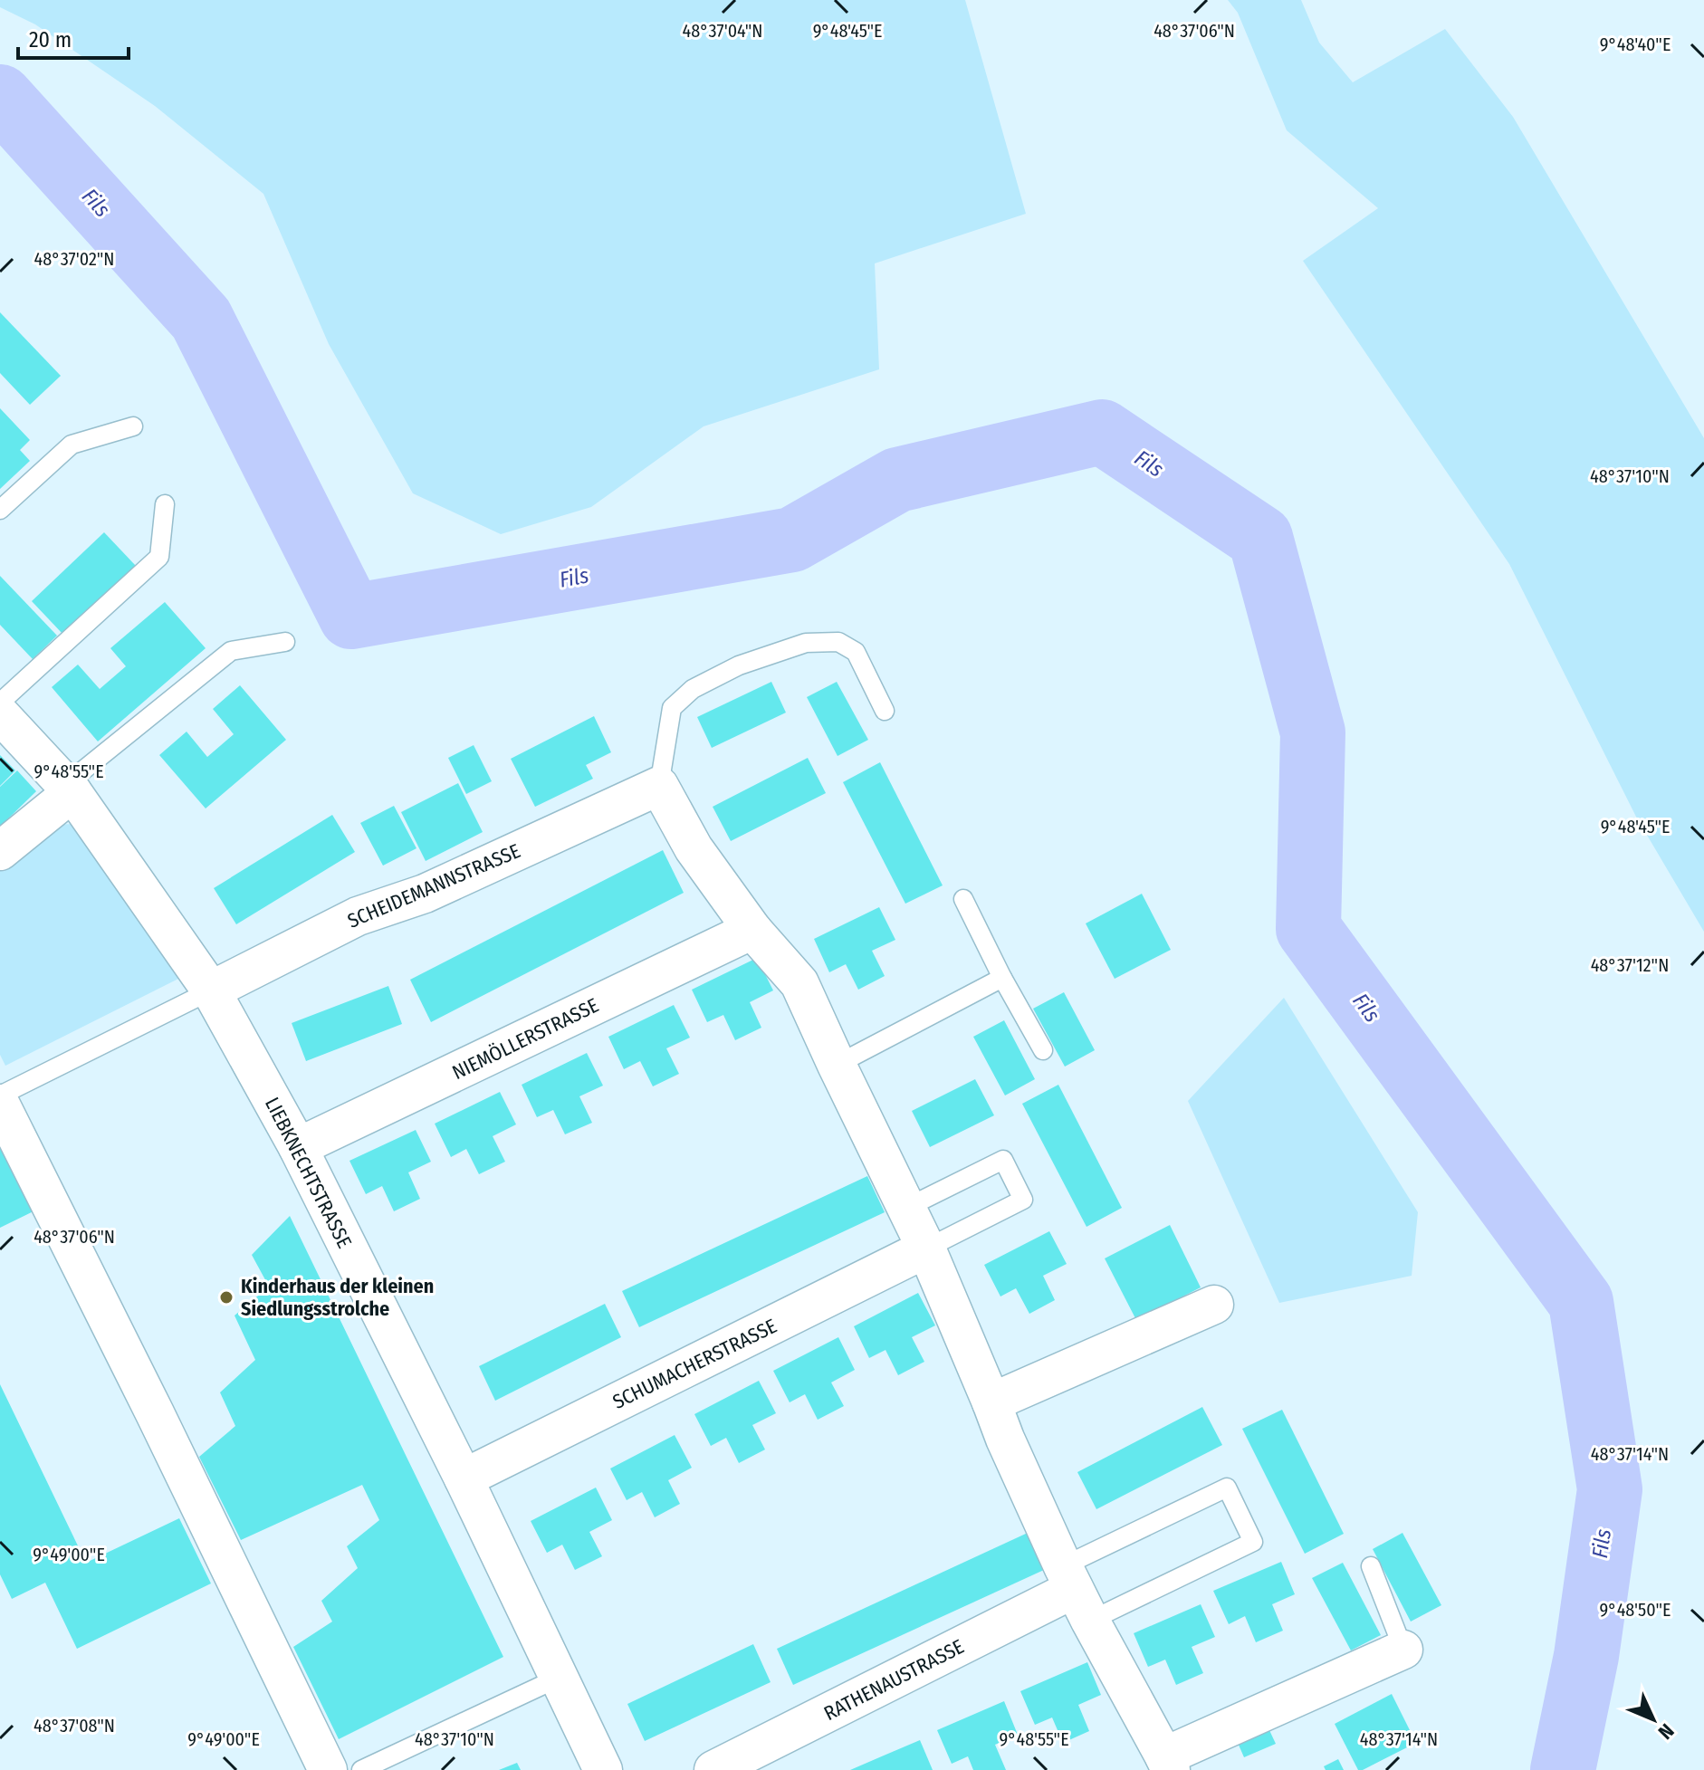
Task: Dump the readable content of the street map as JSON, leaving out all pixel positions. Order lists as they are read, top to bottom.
{
  "streets": {
    "street": [
      "SCHEIDEMANNSTRASSE",
      "NIEMÖLLERSTRASSE",
      "LIEBKNECHTSTRASSE",
      "SCHUMACHERSTRASSE",
      "RATHENAUSTRASSE"
    ]
  },
  "crossings": [
    ["SCHEIDEMANNSTRASSE", "LIEBKNECHTSTRASSE"],
    ["NIEMÖLLERSTRASSE", "LIEBKNECHTSTRASSE"],
    ["LIEBKNECHTSTRASSE", "SCHUMACHERSTRASSE"]
  ],
  "water": ["Fils"],
  "places": ["Kinderhaus der kleinen Siedlungsstrolche"],
  "scale_bar": "20 m",
  "north": "bottom right",
  "coordinates": [
    "9°48'45\"E",
    "48°37'06\"N",
    "48°37'04\"N",
    "9°48'40\"E",
    "48°37'02\"N",
    "48°37'10\"N",
    "9°48'55\"E",
    "48°37'12\"N",
    "48°37'14\"N",
    "9°49'00\"E",
    "9°48'50\"E",
    "48°37'08\"N"
  ]
}
